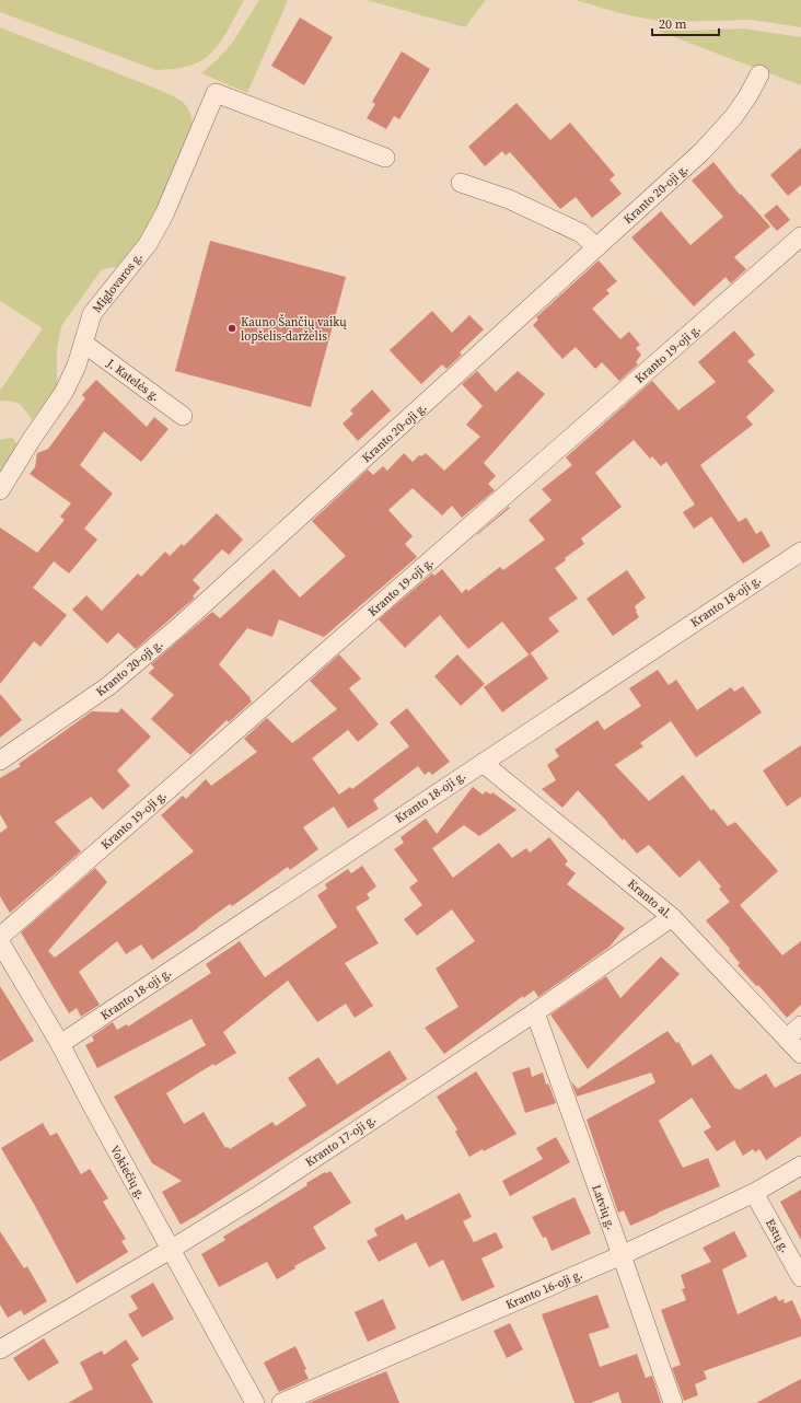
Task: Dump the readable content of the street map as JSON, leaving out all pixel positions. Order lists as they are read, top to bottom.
{
  "streets": {
    "street": [
      "Kranto 20-oji g.",
      "Miglovaros g.",
      "Kranto 19-oji g.",
      "J. Katelės g.",
      "Kranto 18-oji g.",
      "Kranto al.",
      "Kranto 17-oji g.",
      "Vokiečių g.",
      "Latvių g.",
      "Estų g.",
      "Kranto 16-oji g."
    ]
  },
  "crossings": [
    ["Miglovaros g.", "J. Katelės g."],
    ["Kranto 18-oji g.", "Kranto al."],
    ["Kranto 18-oji g.", "Vokiečių g."],
    ["Kranto al.", "Kranto 17-oji g."],
    ["Kranto 17-oji g.", "Vokiečių g."],
    ["Kranto 17-oji g.", "Latvių g."],
    ["Latvių g.", "Kranto 16-oji g."],
    ["Estų g.", "Kranto 16-oji g."]
  ],
  "places": ["Kauno Šančių vaikų lopšelis-darželis"],
  "scale_bar": "20 m"
}
